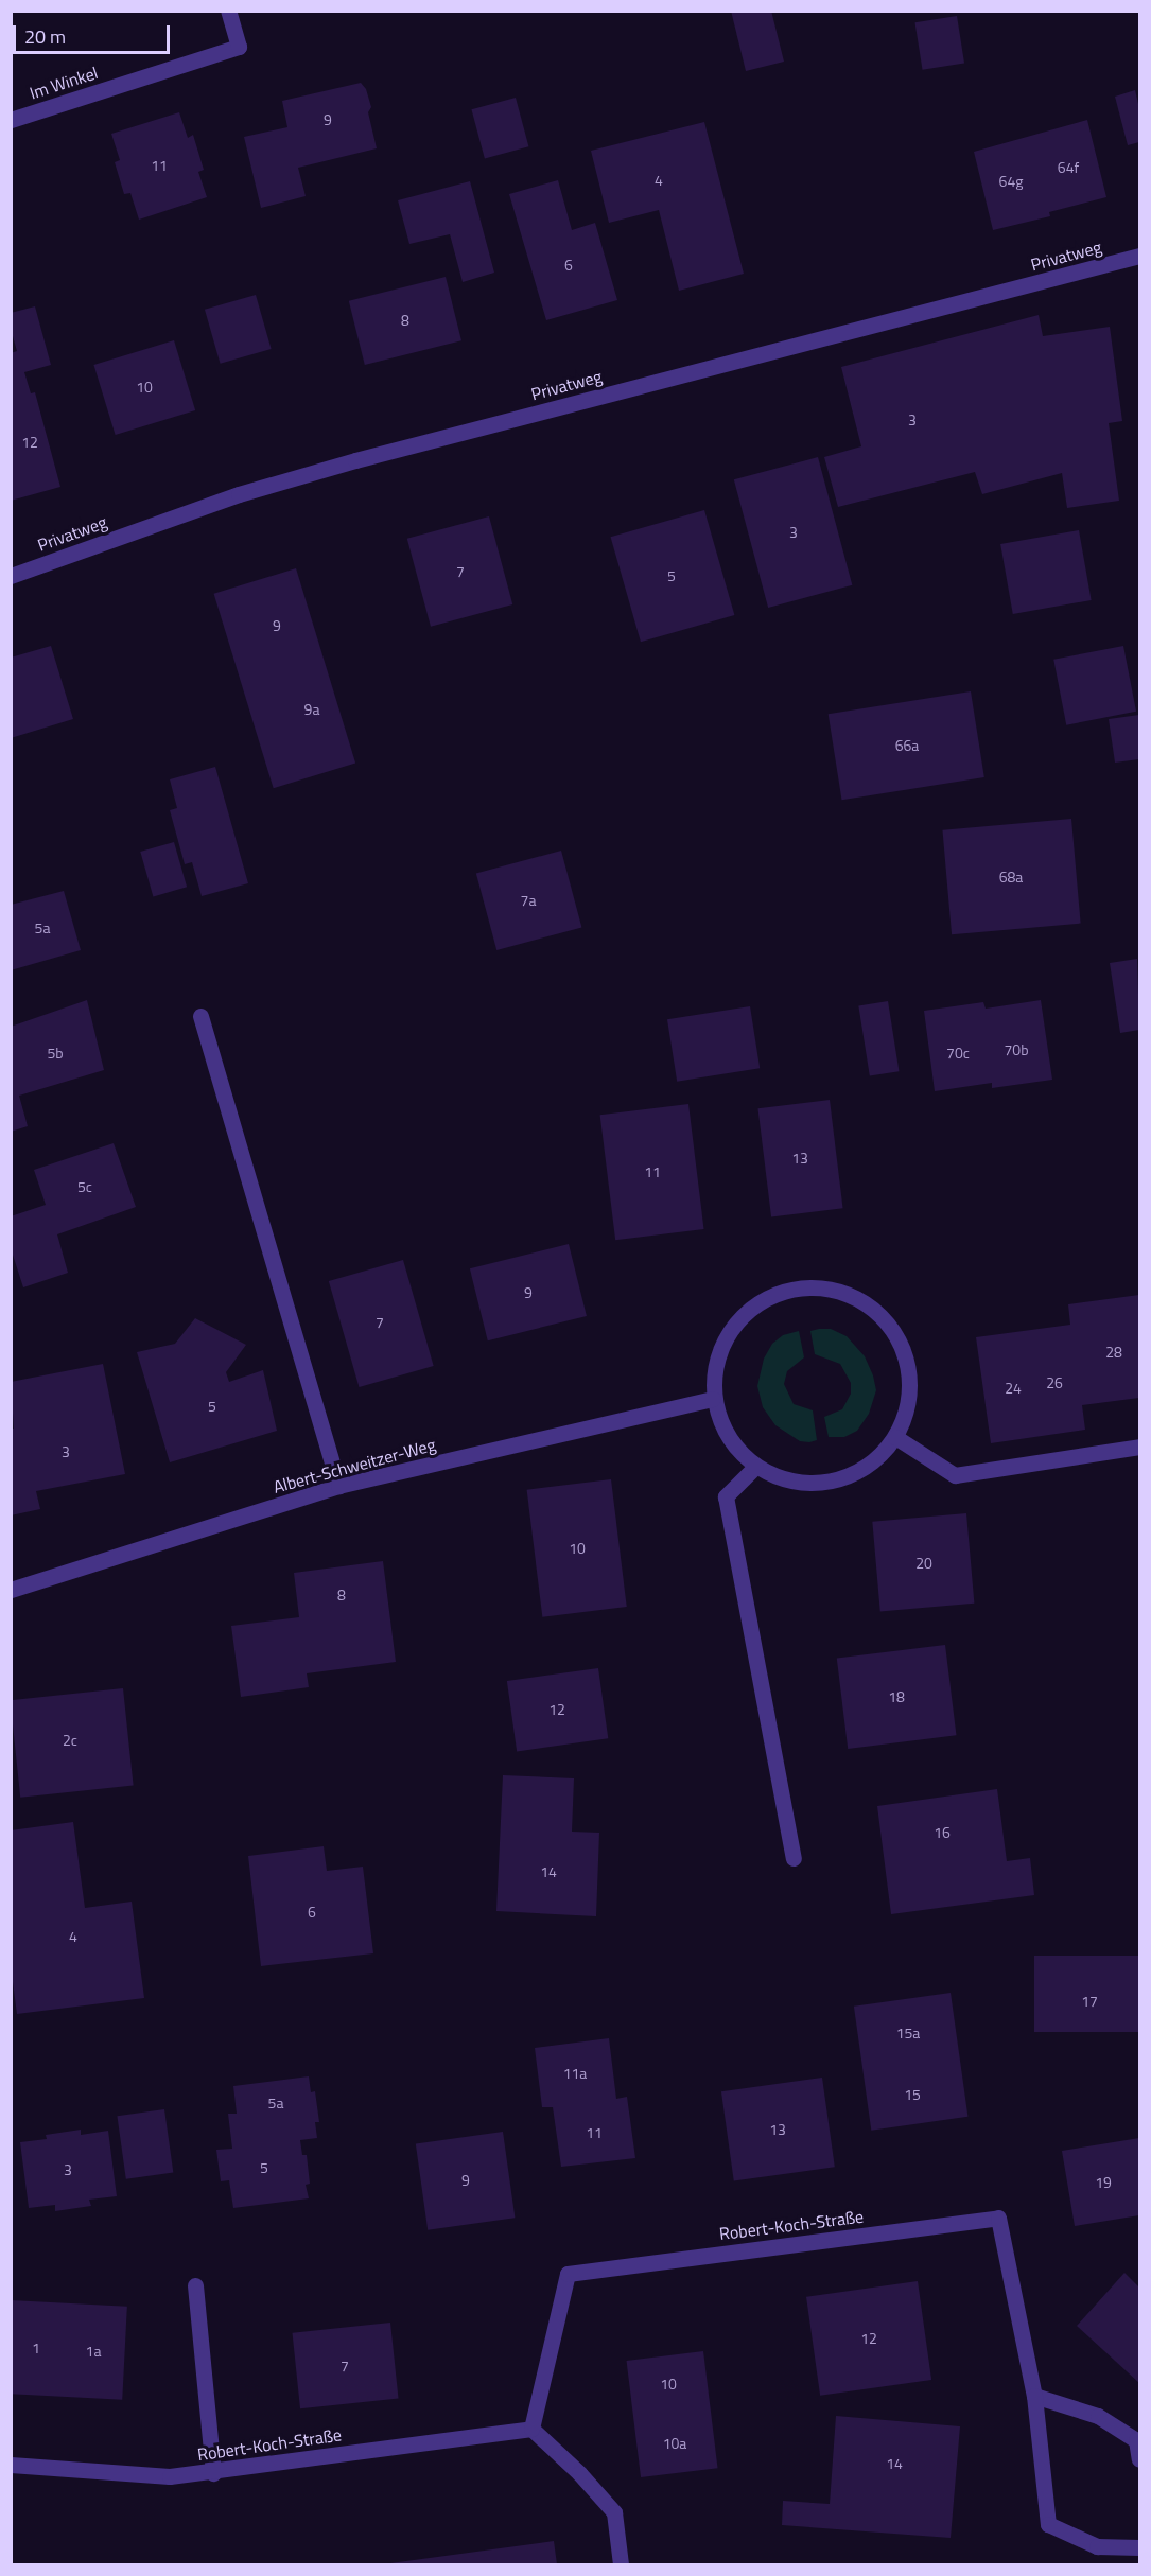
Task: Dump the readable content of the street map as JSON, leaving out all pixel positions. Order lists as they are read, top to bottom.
{
  "streets": {
    "street": [
      "Im Winkel",
      "Privatweg",
      "Albert-Schweitzer-Weg",
      "Robert-Koch-Straße"
    ]
  },
  "house_numbers": [
    "9",
    "11",
    "64f",
    "4",
    "64g",
    "6",
    "8",
    "10",
    "3",
    "12",
    "3",
    "7",
    "5",
    "9",
    "9a",
    "66a",
    "68a",
    "7a",
    "5a",
    "70b",
    "5b",
    "70c",
    "13",
    "11",
    "5c",
    "9",
    "7",
    "28",
    "26",
    "24",
    "5",
    "3",
    "10",
    "20",
    "8",
    "18",
    "12",
    "2c",
    "16",
    "14",
    "6",
    "4",
    "17",
    "15a",
    "11a",
    "15",
    "5a",
    "13",
    "11",
    "5",
    "3",
    "9",
    "19",
    "12",
    "1",
    "1a",
    "7",
    "10",
    "10a",
    "14"
  ],
  "scale_bar": "20 m"
}
